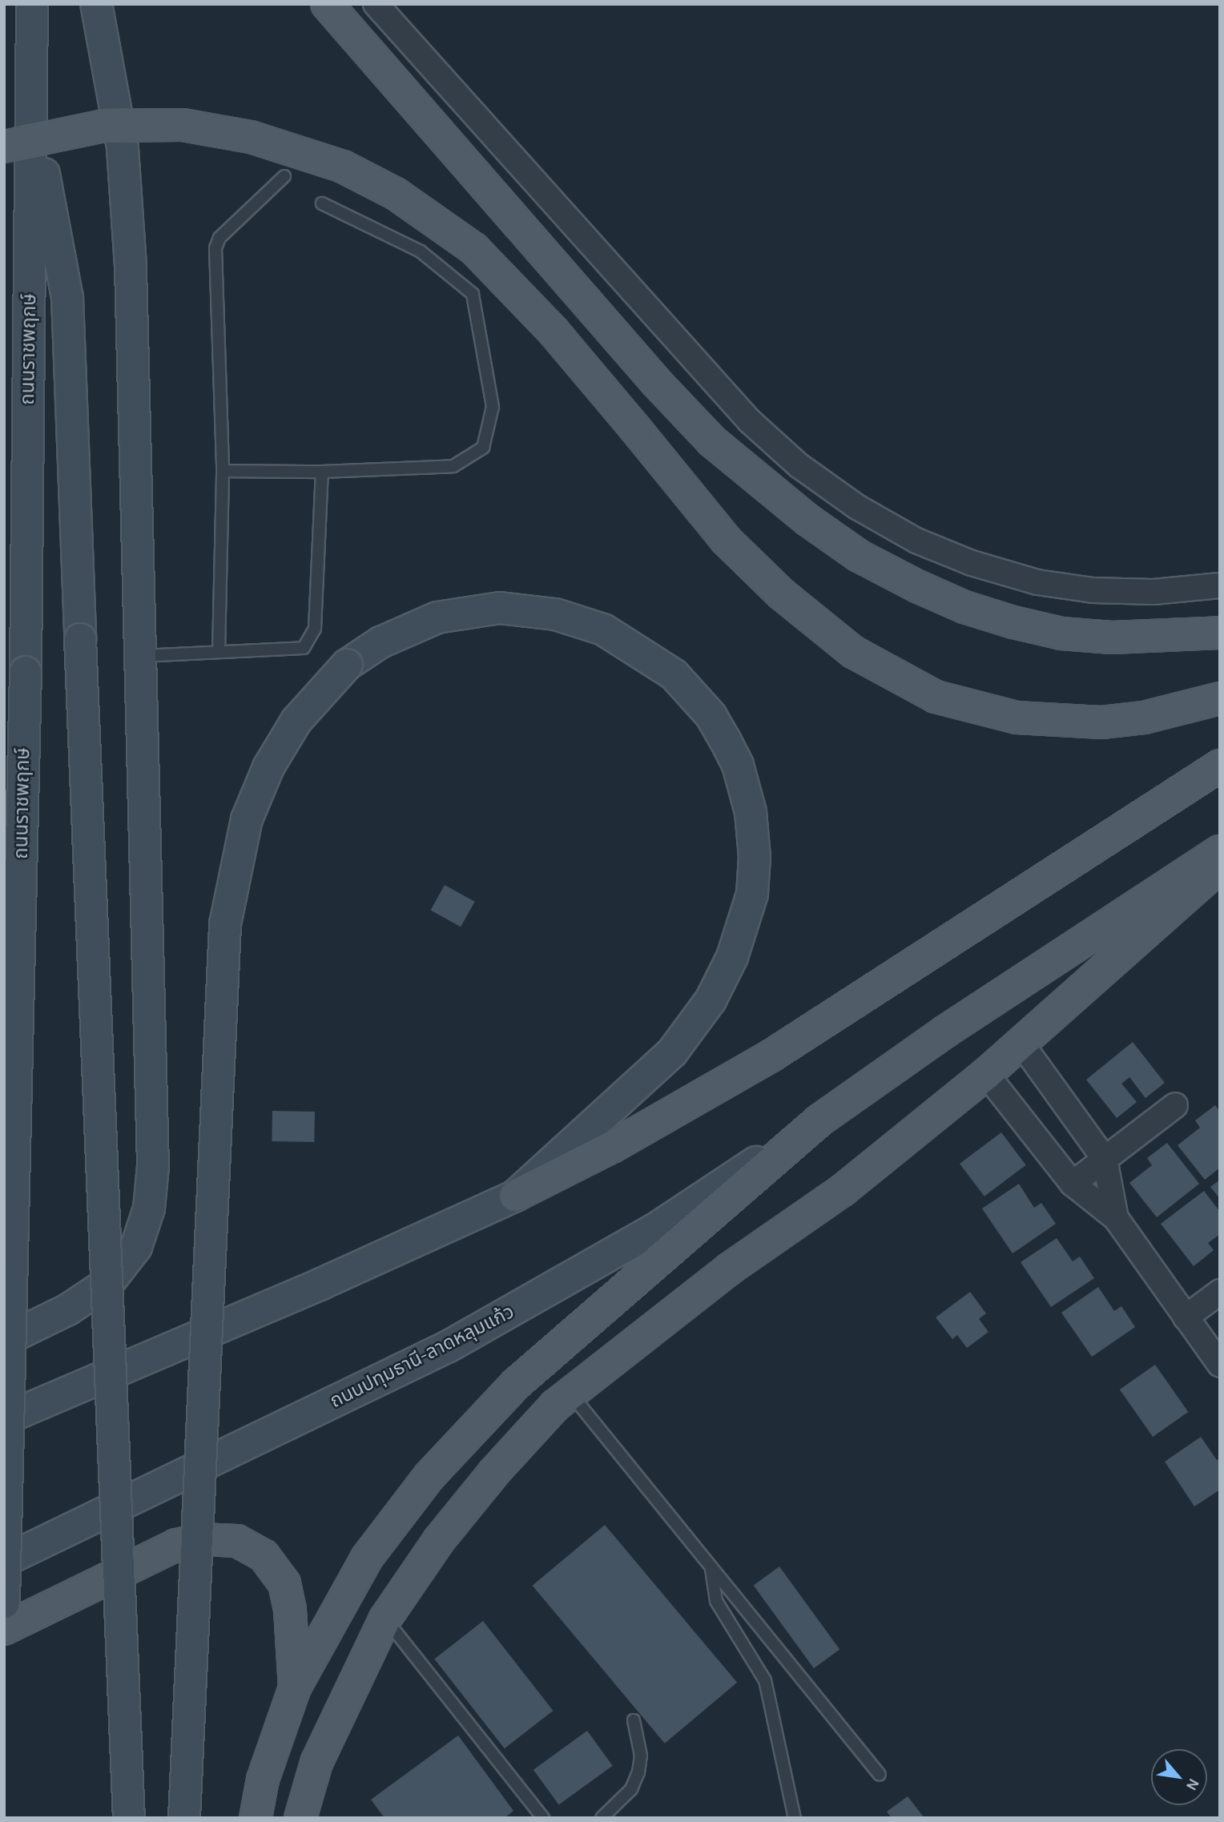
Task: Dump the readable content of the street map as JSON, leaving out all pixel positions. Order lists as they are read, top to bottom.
{
  "streets": {
    "main road": ["ถนนราชพฤกษ์", "ถนนปทุมธานี-ลาดหลุมแก้ว"]
  },
  "north": "bottom right"
}
